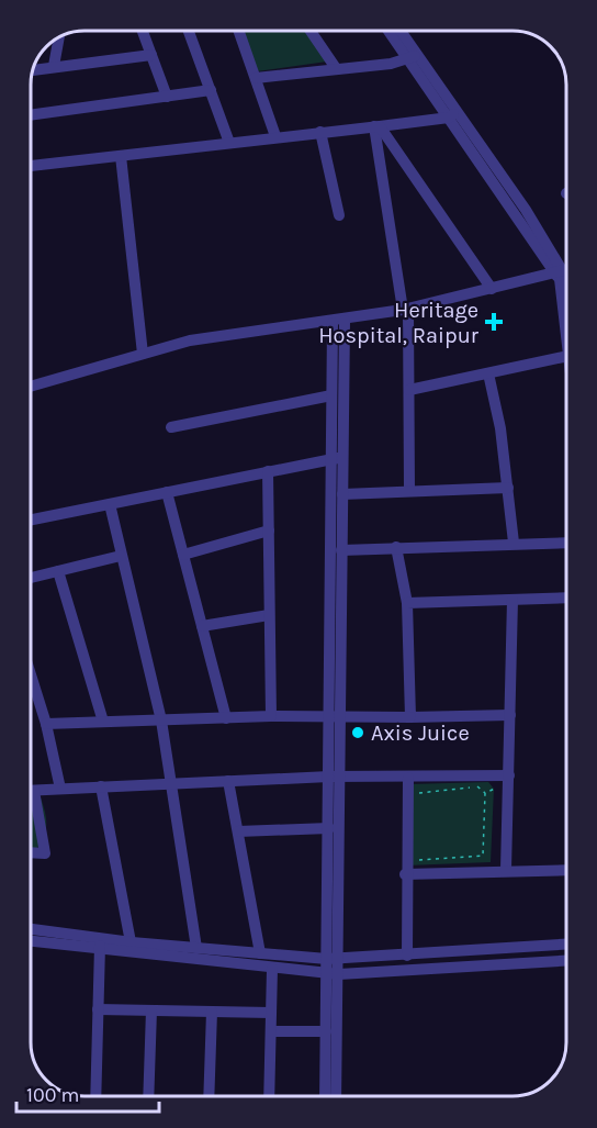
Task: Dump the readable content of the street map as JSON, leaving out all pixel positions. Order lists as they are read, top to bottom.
{
  "places": {
    "health": ["Heritage Hospital, Raipur"],
    "other": ["Axis Juice"]
  },
  "scale_bar": "100 m"
}
